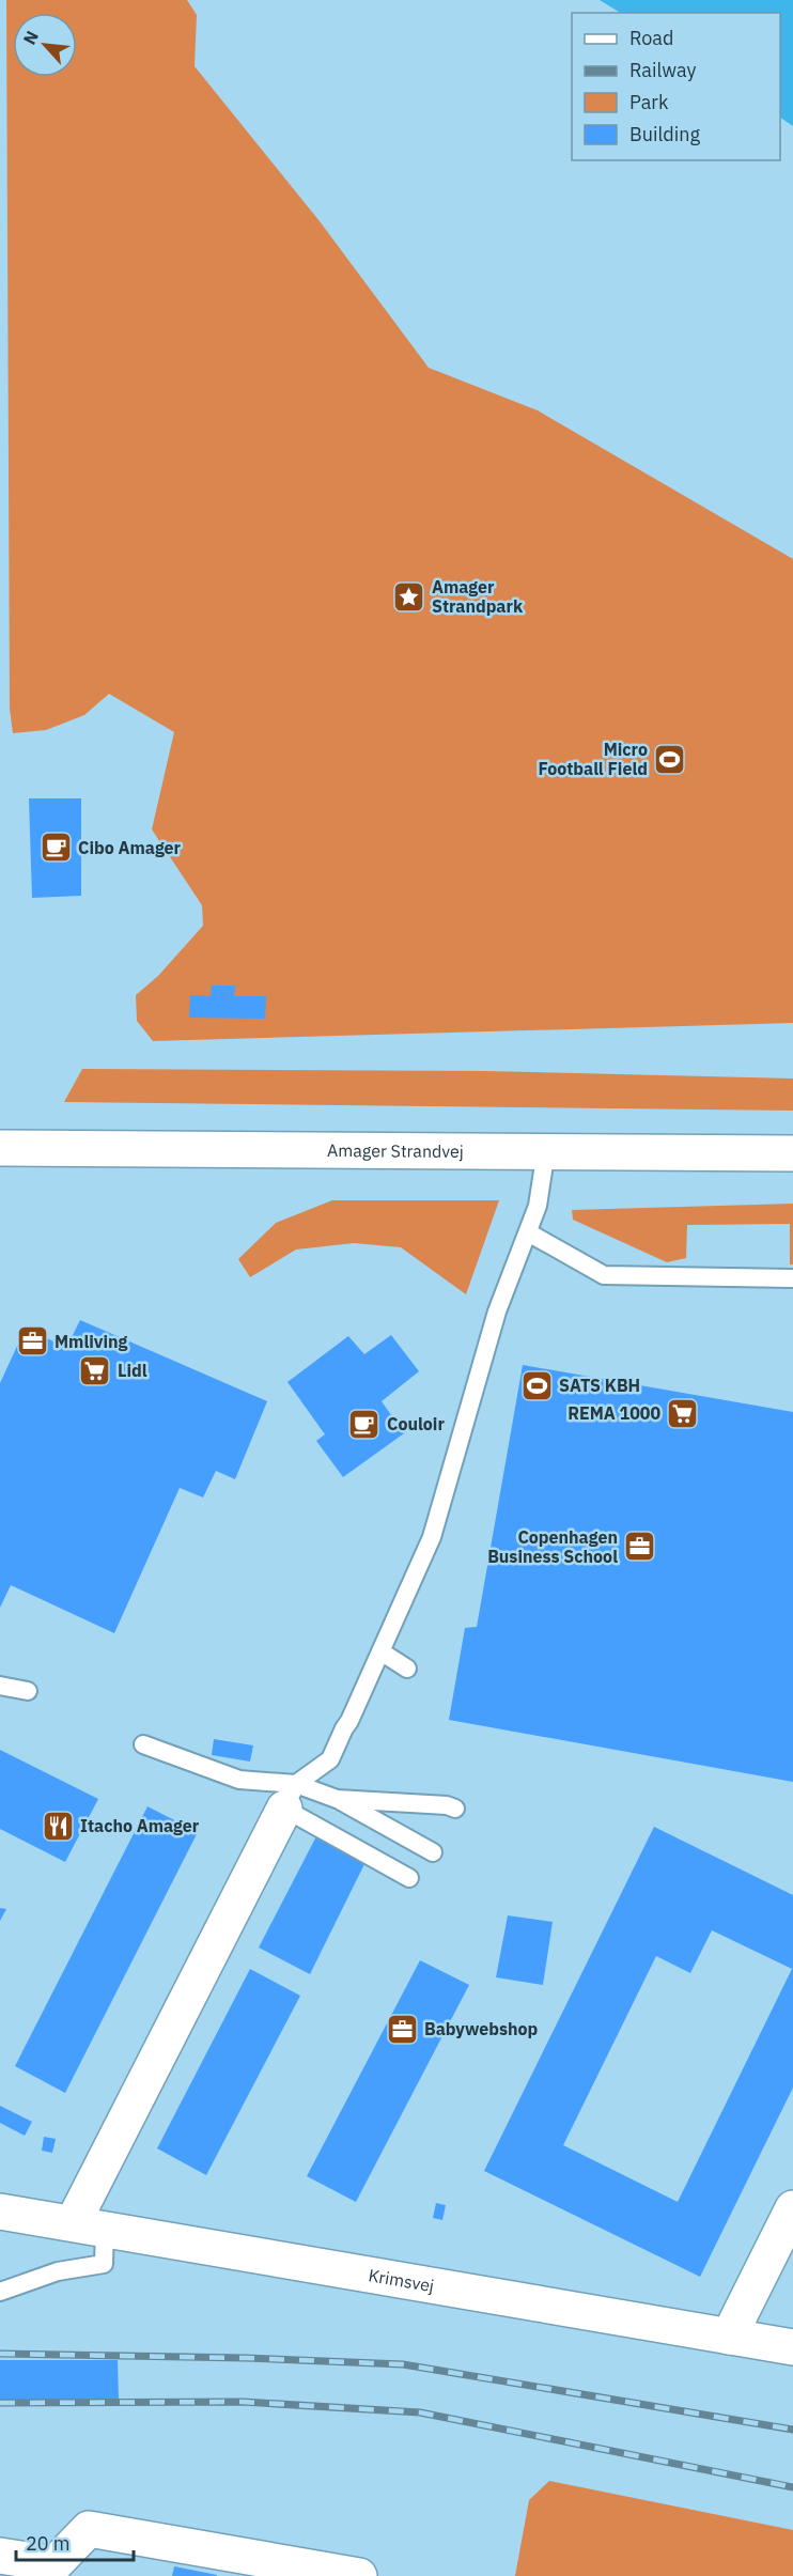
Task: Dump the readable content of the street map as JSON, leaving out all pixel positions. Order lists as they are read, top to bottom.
{
  "streets": {
    "street": ["Amager Strandvej", "Krimsvej"]
  },
  "places": {
    "place": ["Amager Strandpark"],
    "sports": ["Micro Football Field", "SATS KBH"],
    "cafe": ["Cibo Amager", "Couloir"],
    "office": ["Mmliving", "Copenhagen Business School", "Babywebshop"],
    "supermarket": ["Lidl", "REMA 1000"],
    "restaurant": ["Itacho Amager"]
  },
  "legend": [
    "Road",
    "Railway",
    "Park",
    "Building"
  ],
  "scale_bar": "20 m",
  "north": "top left"
}
